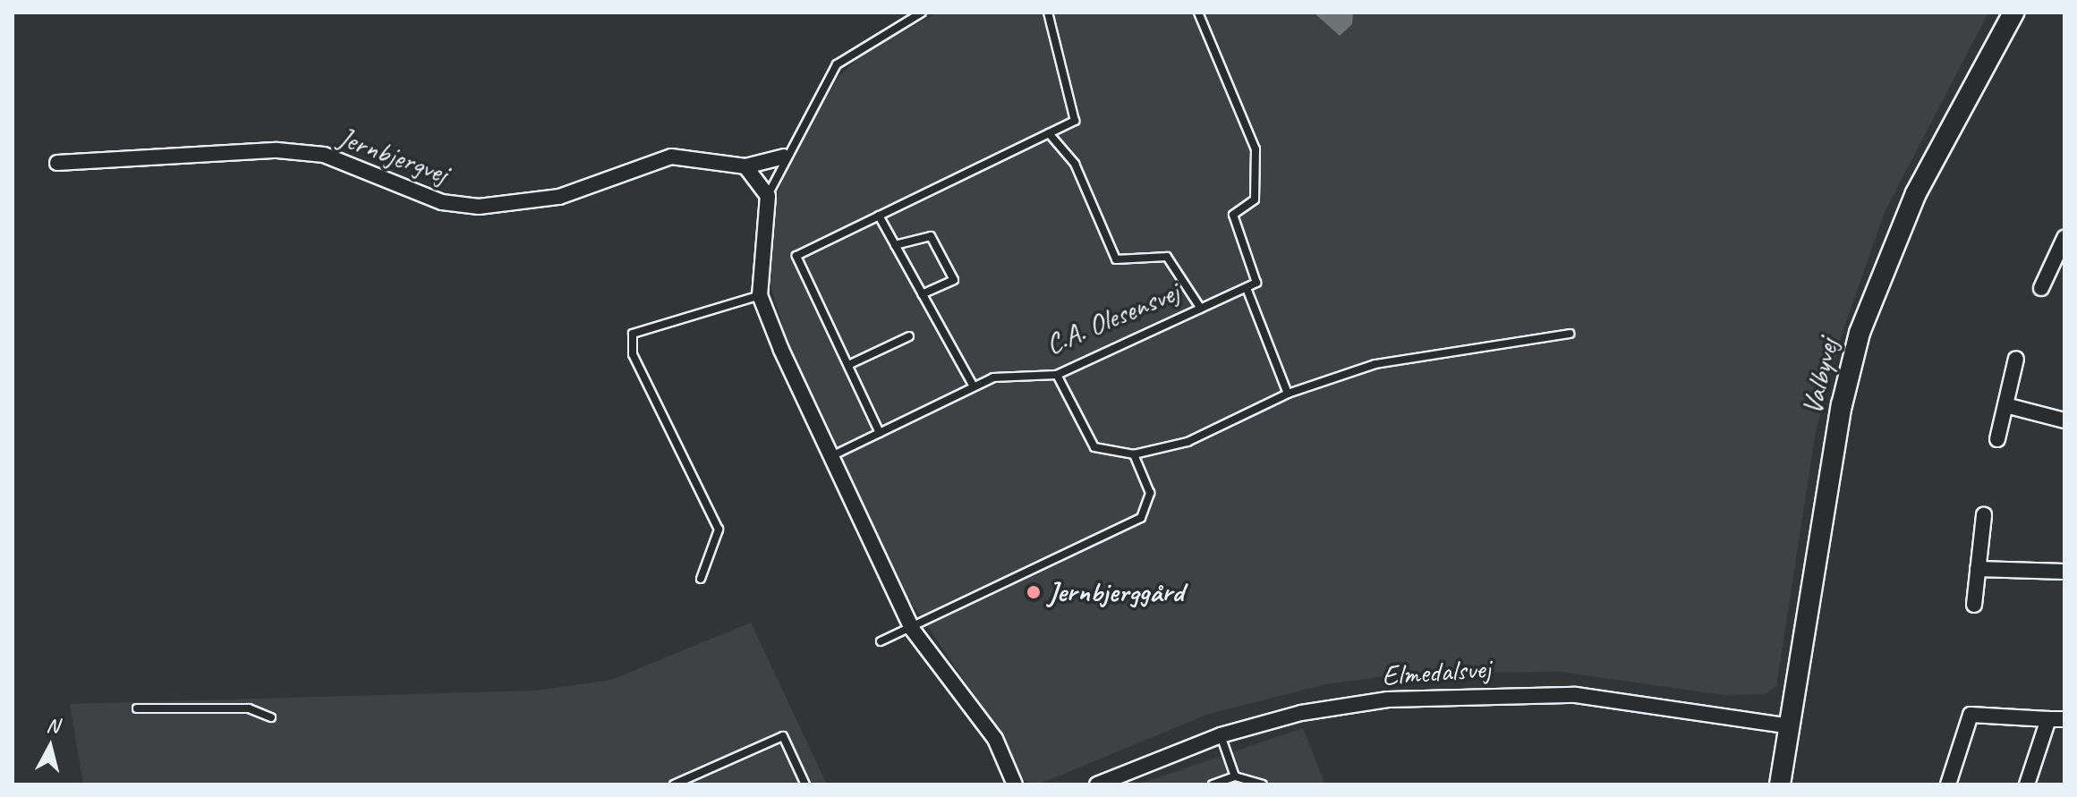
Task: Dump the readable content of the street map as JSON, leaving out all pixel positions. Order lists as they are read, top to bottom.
{
  "streets": {
    "street": ["Jernbjergvej", "Valbyvej", "Elmedalsvej"],
    "lane": ["C.A. Olesensvej"]
  },
  "crossings": [
    ["Valbyvej", "Elmedalsvej"]
  ],
  "places": ["Jernbjerggård"],
  "north": "top"
}
